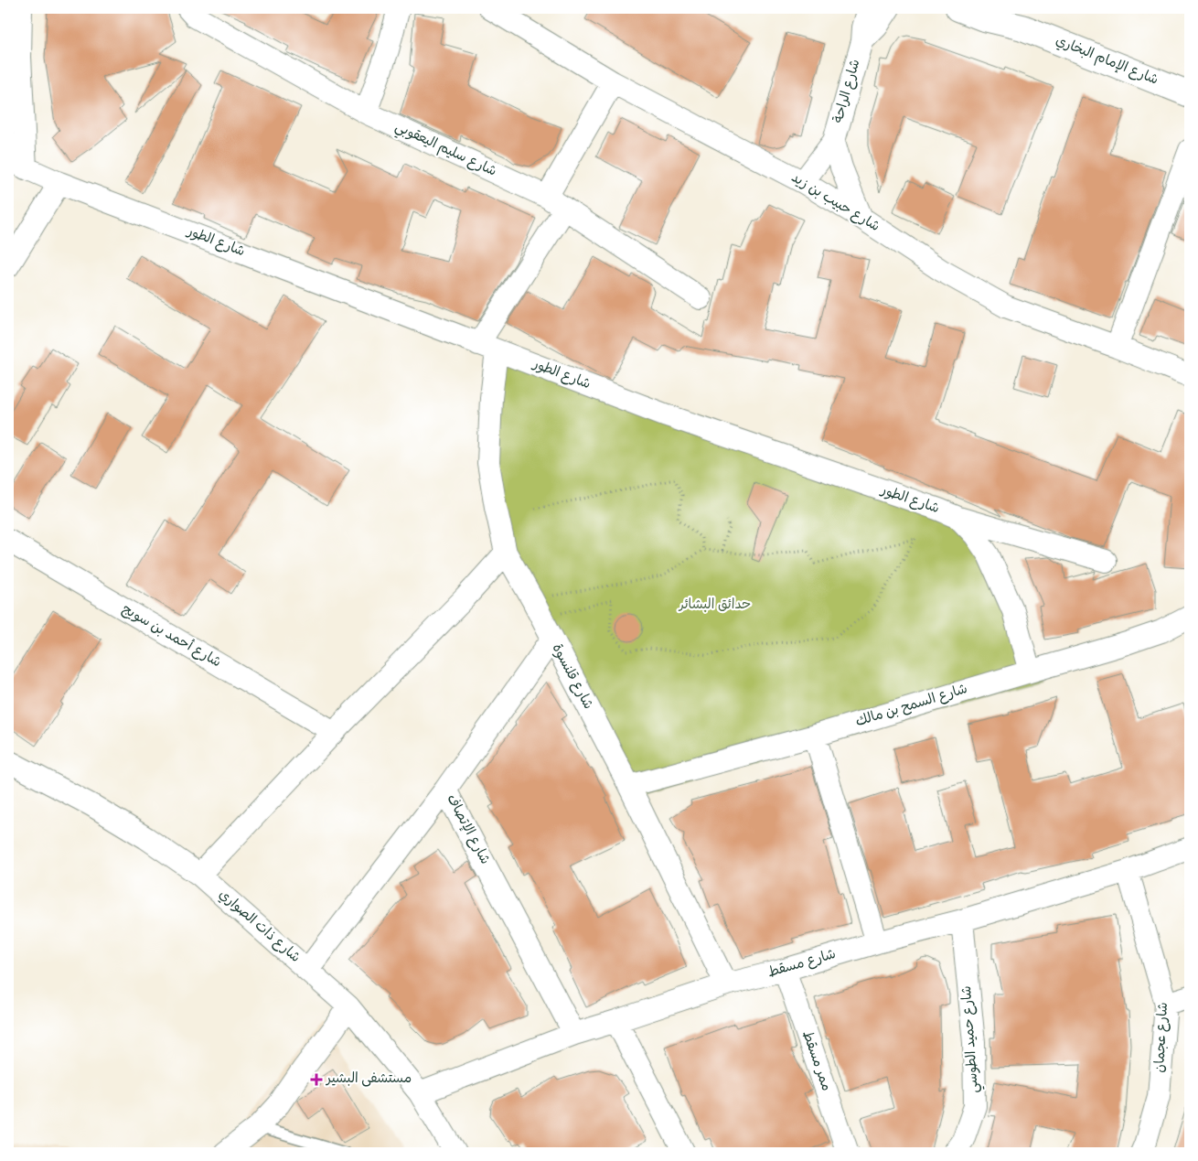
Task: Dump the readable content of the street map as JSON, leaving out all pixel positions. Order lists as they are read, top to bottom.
{
  "streets": {
    "street": [
      "شارع الإمام البخاري",
      "شارع الراحة",
      "شارع سليم اليعقوبي",
      "شارع حبيب بن زيد",
      "شارع الطور",
      "شارع أحمد بن سويج",
      "شارع قلنسوة",
      "شارع السمح بن مالك",
      "شارع الإتصاف",
      "شارع ذات الصواري",
      "شارع مسقط",
      "شارع عجمان",
      "شارع حميد الطوسي",
      "ممر مسقط"
    ]
  },
  "crossings": [
    ["شارع الراحة", "شارع حبيب بن زيد"],
    ["شارع الطور", "شارع قلنسوة"],
    ["شارع الطور", "شارع السمح بن مالك"],
    ["شارع قلنسوة", "شارع السمح بن مالك"],
    ["شارع قلنسوة", "شارع الإتصاف"],
    ["شارع قلنسوة", "شارع مسقط"],
    ["شارع الإتصاف", "شارع مسقط"],
    ["شارع ذات الصواري", "شارع مسقط"],
    ["شارع مسقط", "شارع عجمان"],
    ["شارع مسقط", "شارع حميد الطوسي"],
    ["شارع مسقط", "ممر مسقط"]
  ],
  "parks": ["حدائق البشائر"],
  "places": {
    "health": ["مستشفى البشير"]
  }
}
